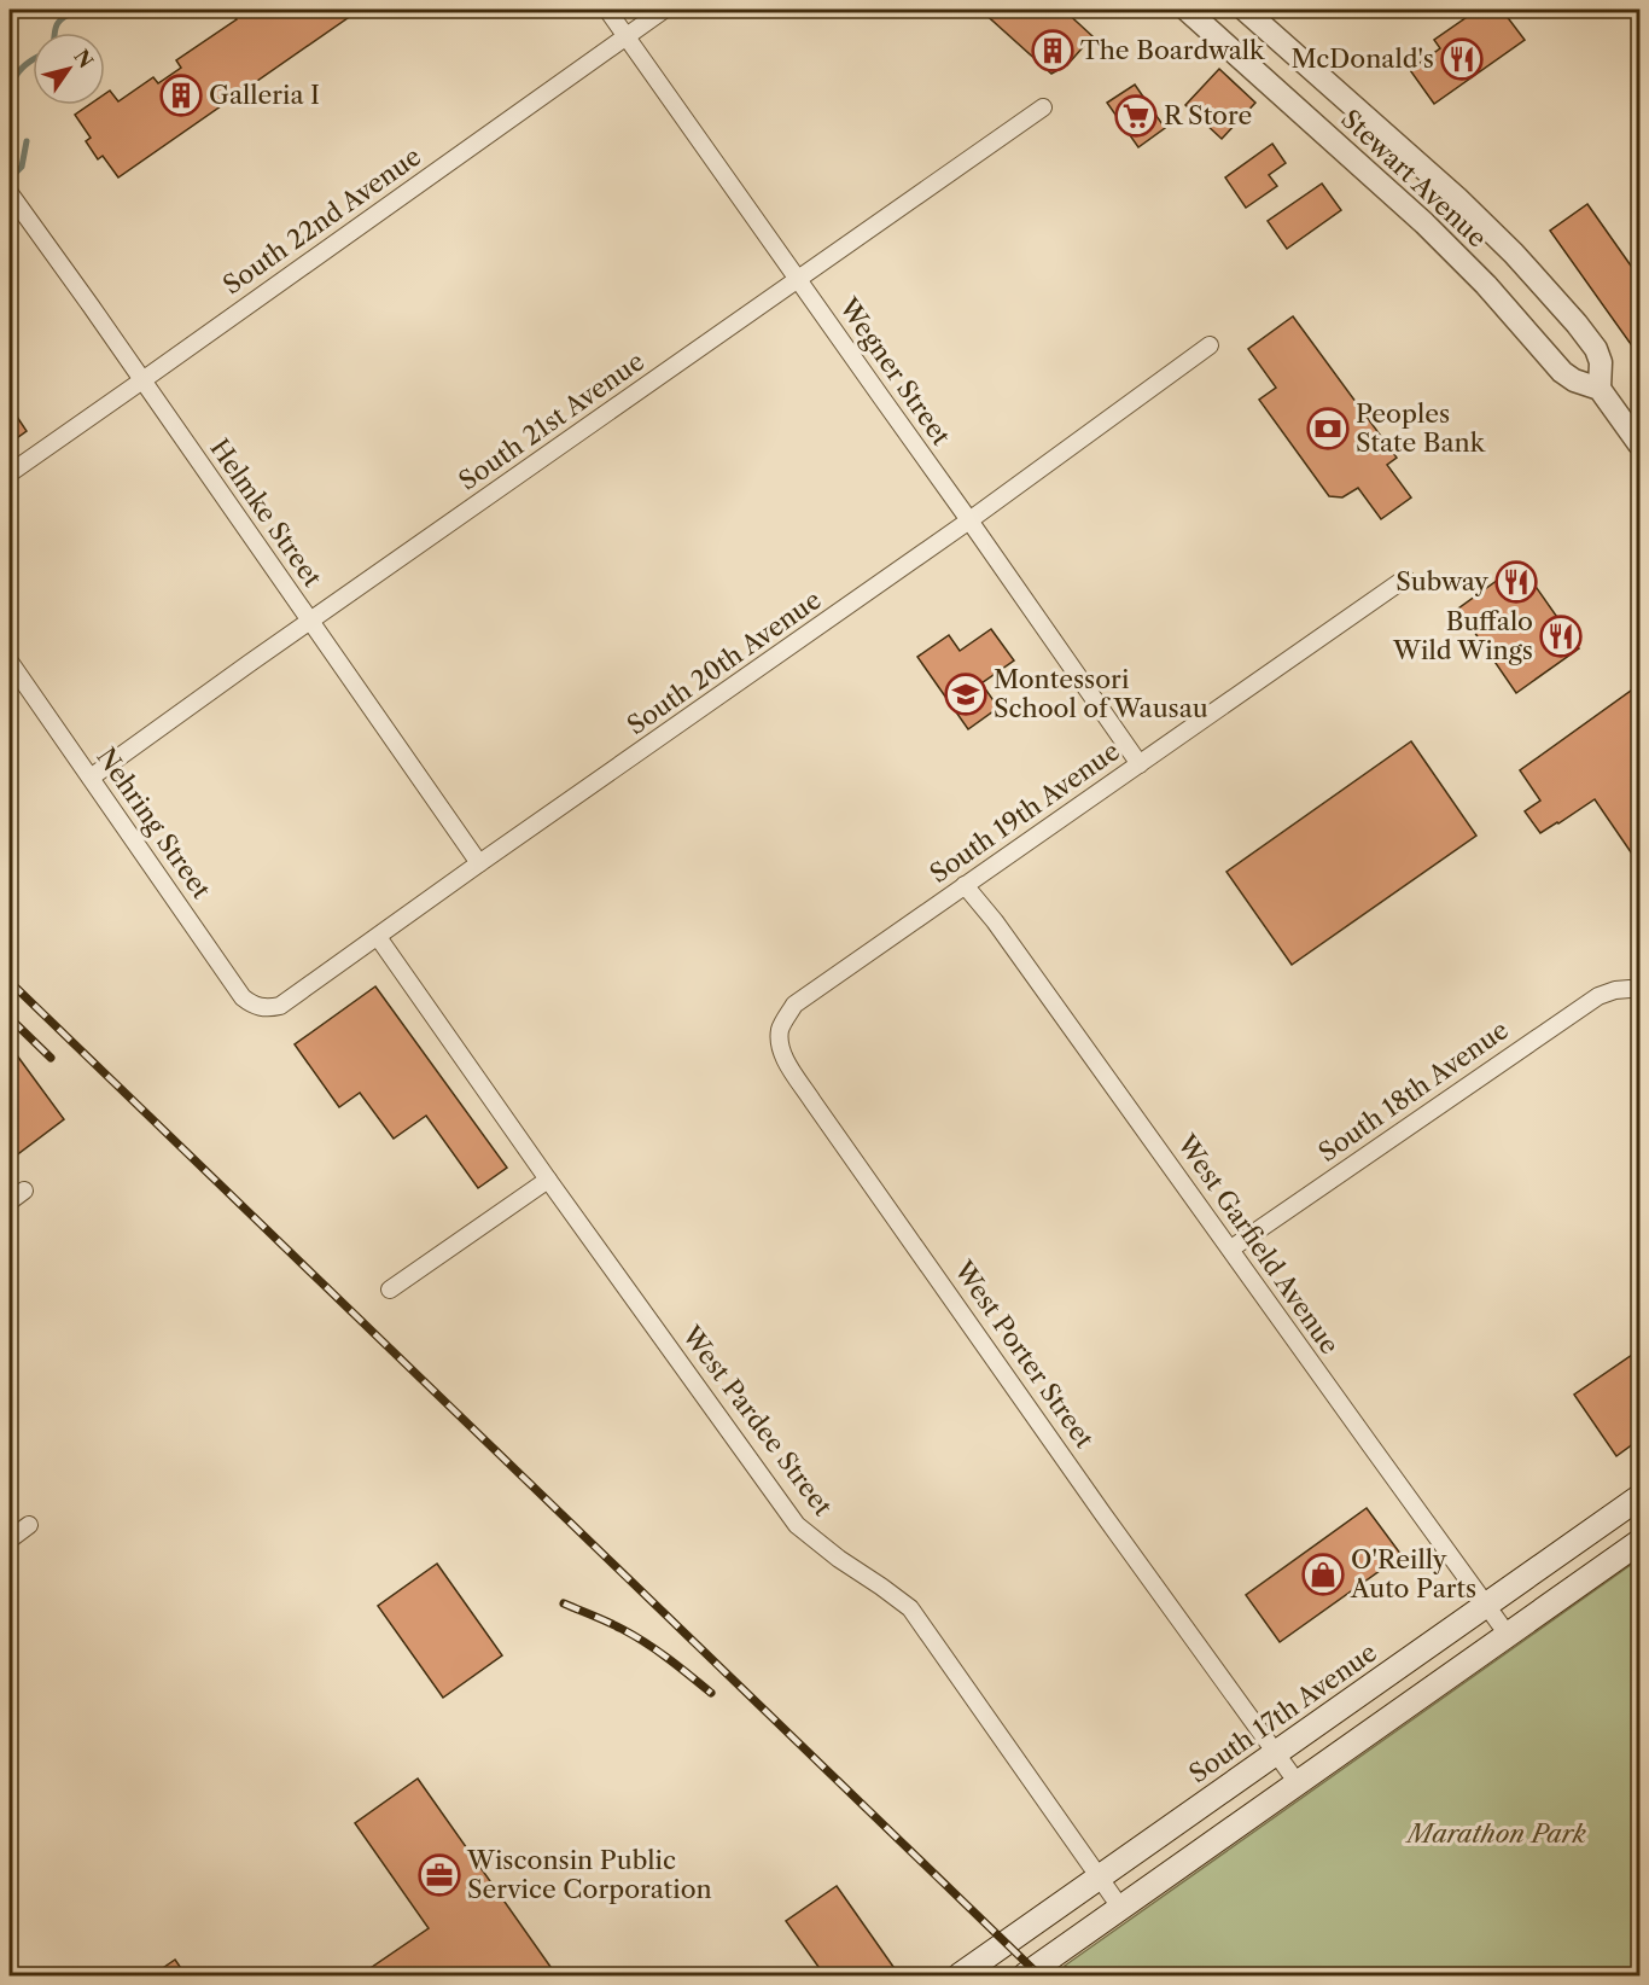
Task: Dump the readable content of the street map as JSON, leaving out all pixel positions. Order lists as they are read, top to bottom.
{
  "streets": {
    "main road": ["South 17th Avenue"],
    "street": [
      "Stewart Avenue",
      "South 22nd Avenue",
      "Wegner Street",
      "South 21st Avenue",
      "Helmke Street",
      "South 20th Avenue",
      "South 19th Avenue",
      "Nehring Street",
      "South 18th Avenue",
      "West Garfield Avenue",
      "West Porter Street",
      "West Pardee Street"
    ]
  },
  "crossings": [
    ["South 22nd Avenue", "Wegner Street"],
    ["South 22nd Avenue", "Helmke Street"],
    ["Wegner Street", "South 21st Avenue"],
    ["Wegner Street", "South 20th Avenue"],
    ["Wegner Street", "South 19th Avenue"],
    ["South 21st Avenue", "Helmke Street"],
    ["South 21st Avenue", "Nehring Street"],
    ["Helmke Street", "South 20th Avenue"],
    ["South 20th Avenue", "Nehring Street"],
    ["South 20th Avenue", "West Pardee Street"],
    ["South 19th Avenue", "West Garfield Avenue"],
    ["South 19th Avenue", "West Porter Street"],
    ["South 18th Avenue", "West Garfield Avenue"],
    ["West Garfield Avenue", "South 17th Avenue"],
    ["West Porter Street", "South 17th Avenue"],
    ["West Pardee Street", "South 17th Avenue"]
  ],
  "parks": ["Marathon Park"],
  "places": {
    "building": ["The Boardwalk", "Galleria I"],
    "restaurant": ["McDonald's", "Subway", "Buffalo Wild Wings"],
    "supermarket": ["R Store"],
    "bank": ["Peoples State Bank"],
    "school or university": ["Montessori School of Wausau"],
    "shop": ["O'Reilly Auto Parts"],
    "office": ["Wisconsin Public Service Corporation"]
  },
  "north": "top right"
}
